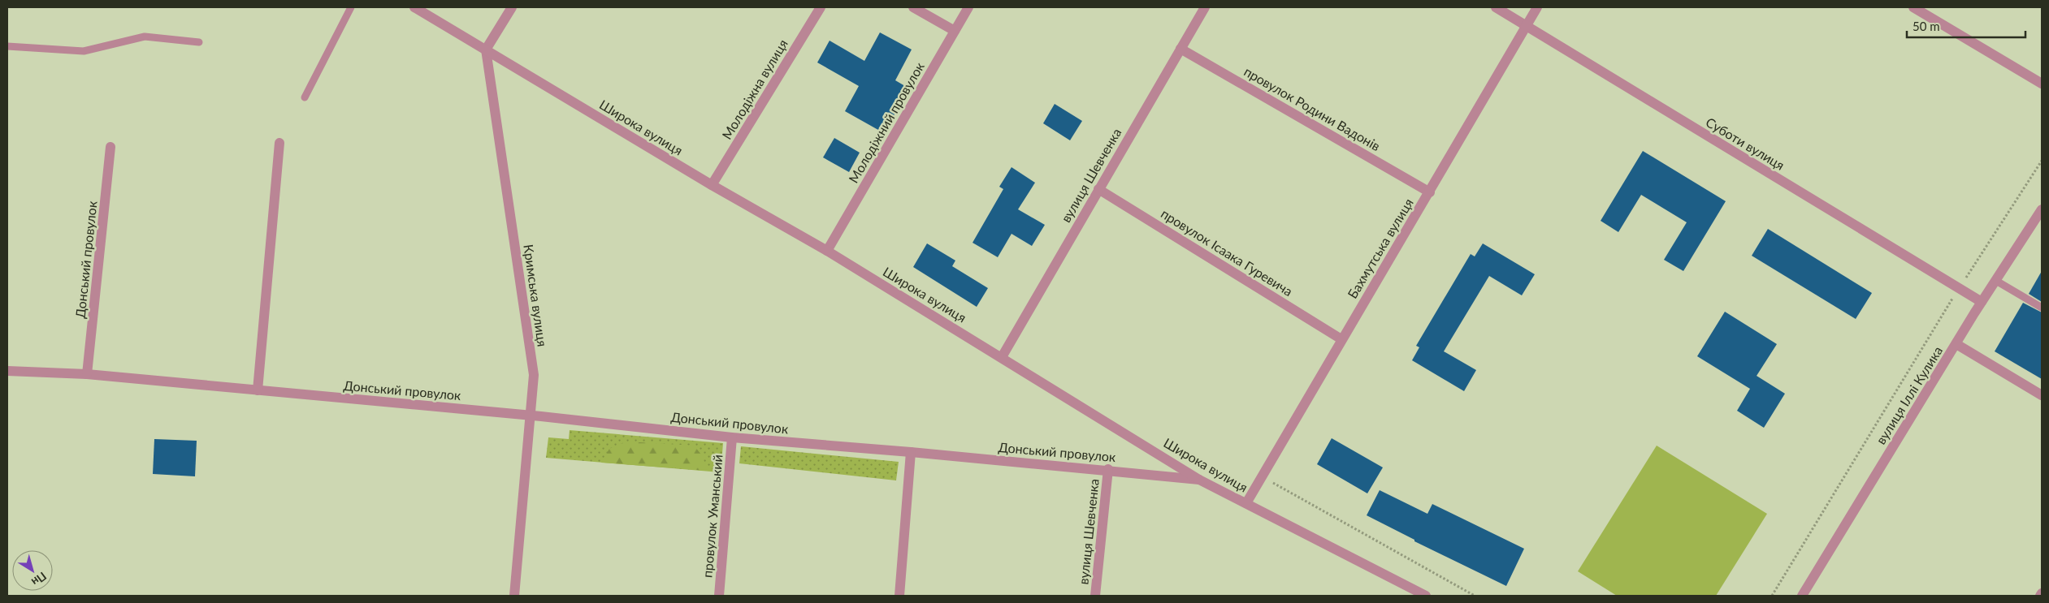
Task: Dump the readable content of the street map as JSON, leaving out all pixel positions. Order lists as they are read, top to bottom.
{
  "streets": {
    "street": [
      "Молодіжна вулиця",
      "провулок Родини Вадонів",
      "Молодіжний провулок",
      "Широка вулиця",
      "Суботи вулиця",
      "вулиця Шевченка",
      "Бахмутська вулиця",
      "провулок Ісаака Гуревича",
      "Донський провулок",
      "Кримська вулиця",
      "вулиця Іллі Кулика",
      "провулок Уманський"
    ]
  },
  "crossings": [
    ["Молодіжна вулиця", "Широка вулиця"],
    ["провулок Родини Вадонів", "вулиця Шевченка"],
    ["провулок Родини Вадонів", "Бахмутська вулиця"],
    ["Молодіжний провулок", "Широка вулиця"],
    ["Широка вулиця", "вулиця Шевченка"],
    ["Широка вулиця", "Бахмутська вулиця"],
    ["Широка вулиця", "Донський провулок"],
    ["Широка вулиця", "Кримська вулиця"],
    ["Суботи вулиця", "Бахмутська вулиця"],
    ["Суботи вулиця", "вулиця Іллі Кулика"],
    ["вулиця Шевченка", "провулок Ісаака Гуревича"],
    ["вулиця Шевченка", "Донський провулок"],
    ["Бахмутська вулиця", "провулок Ісаака Гуревича"],
    ["Донський провулок", "Кримська вулиця"],
    ["Донський провулок", "провулок Уманський"]
  ],
  "scale_bar": "50 m",
  "north": "bottom right"
}
